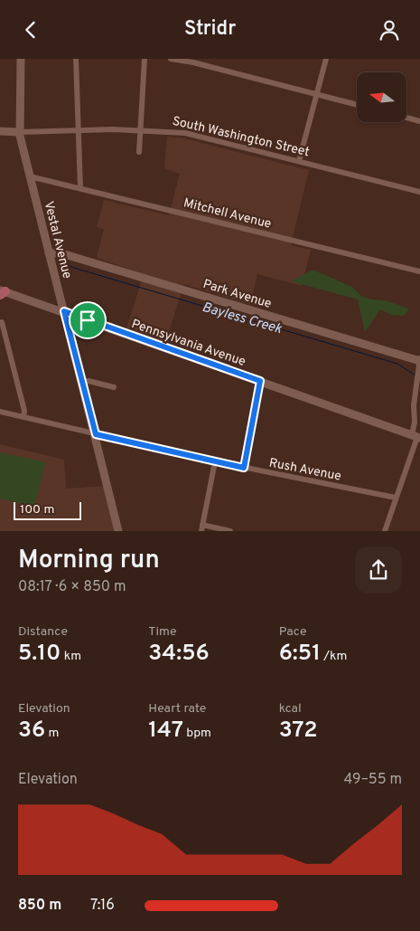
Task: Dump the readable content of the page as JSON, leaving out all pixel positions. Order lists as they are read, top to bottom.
{
  "streets": {
    "street": [
      "South Washington Street",
      "Mitchell Avenue",
      "Vestal Avenue",
      "Park Avenue",
      "Pennsylvania Avenue",
      "Rush Avenue"
    ]
  },
  "crossings": [
    ["South Washington Street", "Vestal Avenue"],
    ["Mitchell Avenue", "Vestal Avenue"],
    ["Vestal Avenue", "Park Avenue"],
    ["Vestal Avenue", "Pennsylvania Avenue"],
    ["Vestal Avenue", "Rush Avenue"]
  ],
  "water": ["Bayless Creek"],
  "scale_bar": "100 m",
  "north": "left",
  "page": {
    "header": "Stridr",
    "scale": "100 m",
    "heading": ["Morning run", "08:17 · 6 × 850 m"],
    "stats": [
      ["Distance", "5.10 km"],
      ["Time", "34:56"],
      ["Pace", "6:51 /km"],
      ["Elevation", "36 m"],
      ["Heart rate", "147 bpm"],
      ["kcal", "372"]
    ],
    "chart": ["Elevation", "49–55 m"],
    "list": [
      {
        "name": "850 m",
        "note": "7:16"
      }
    ]
  }
}
